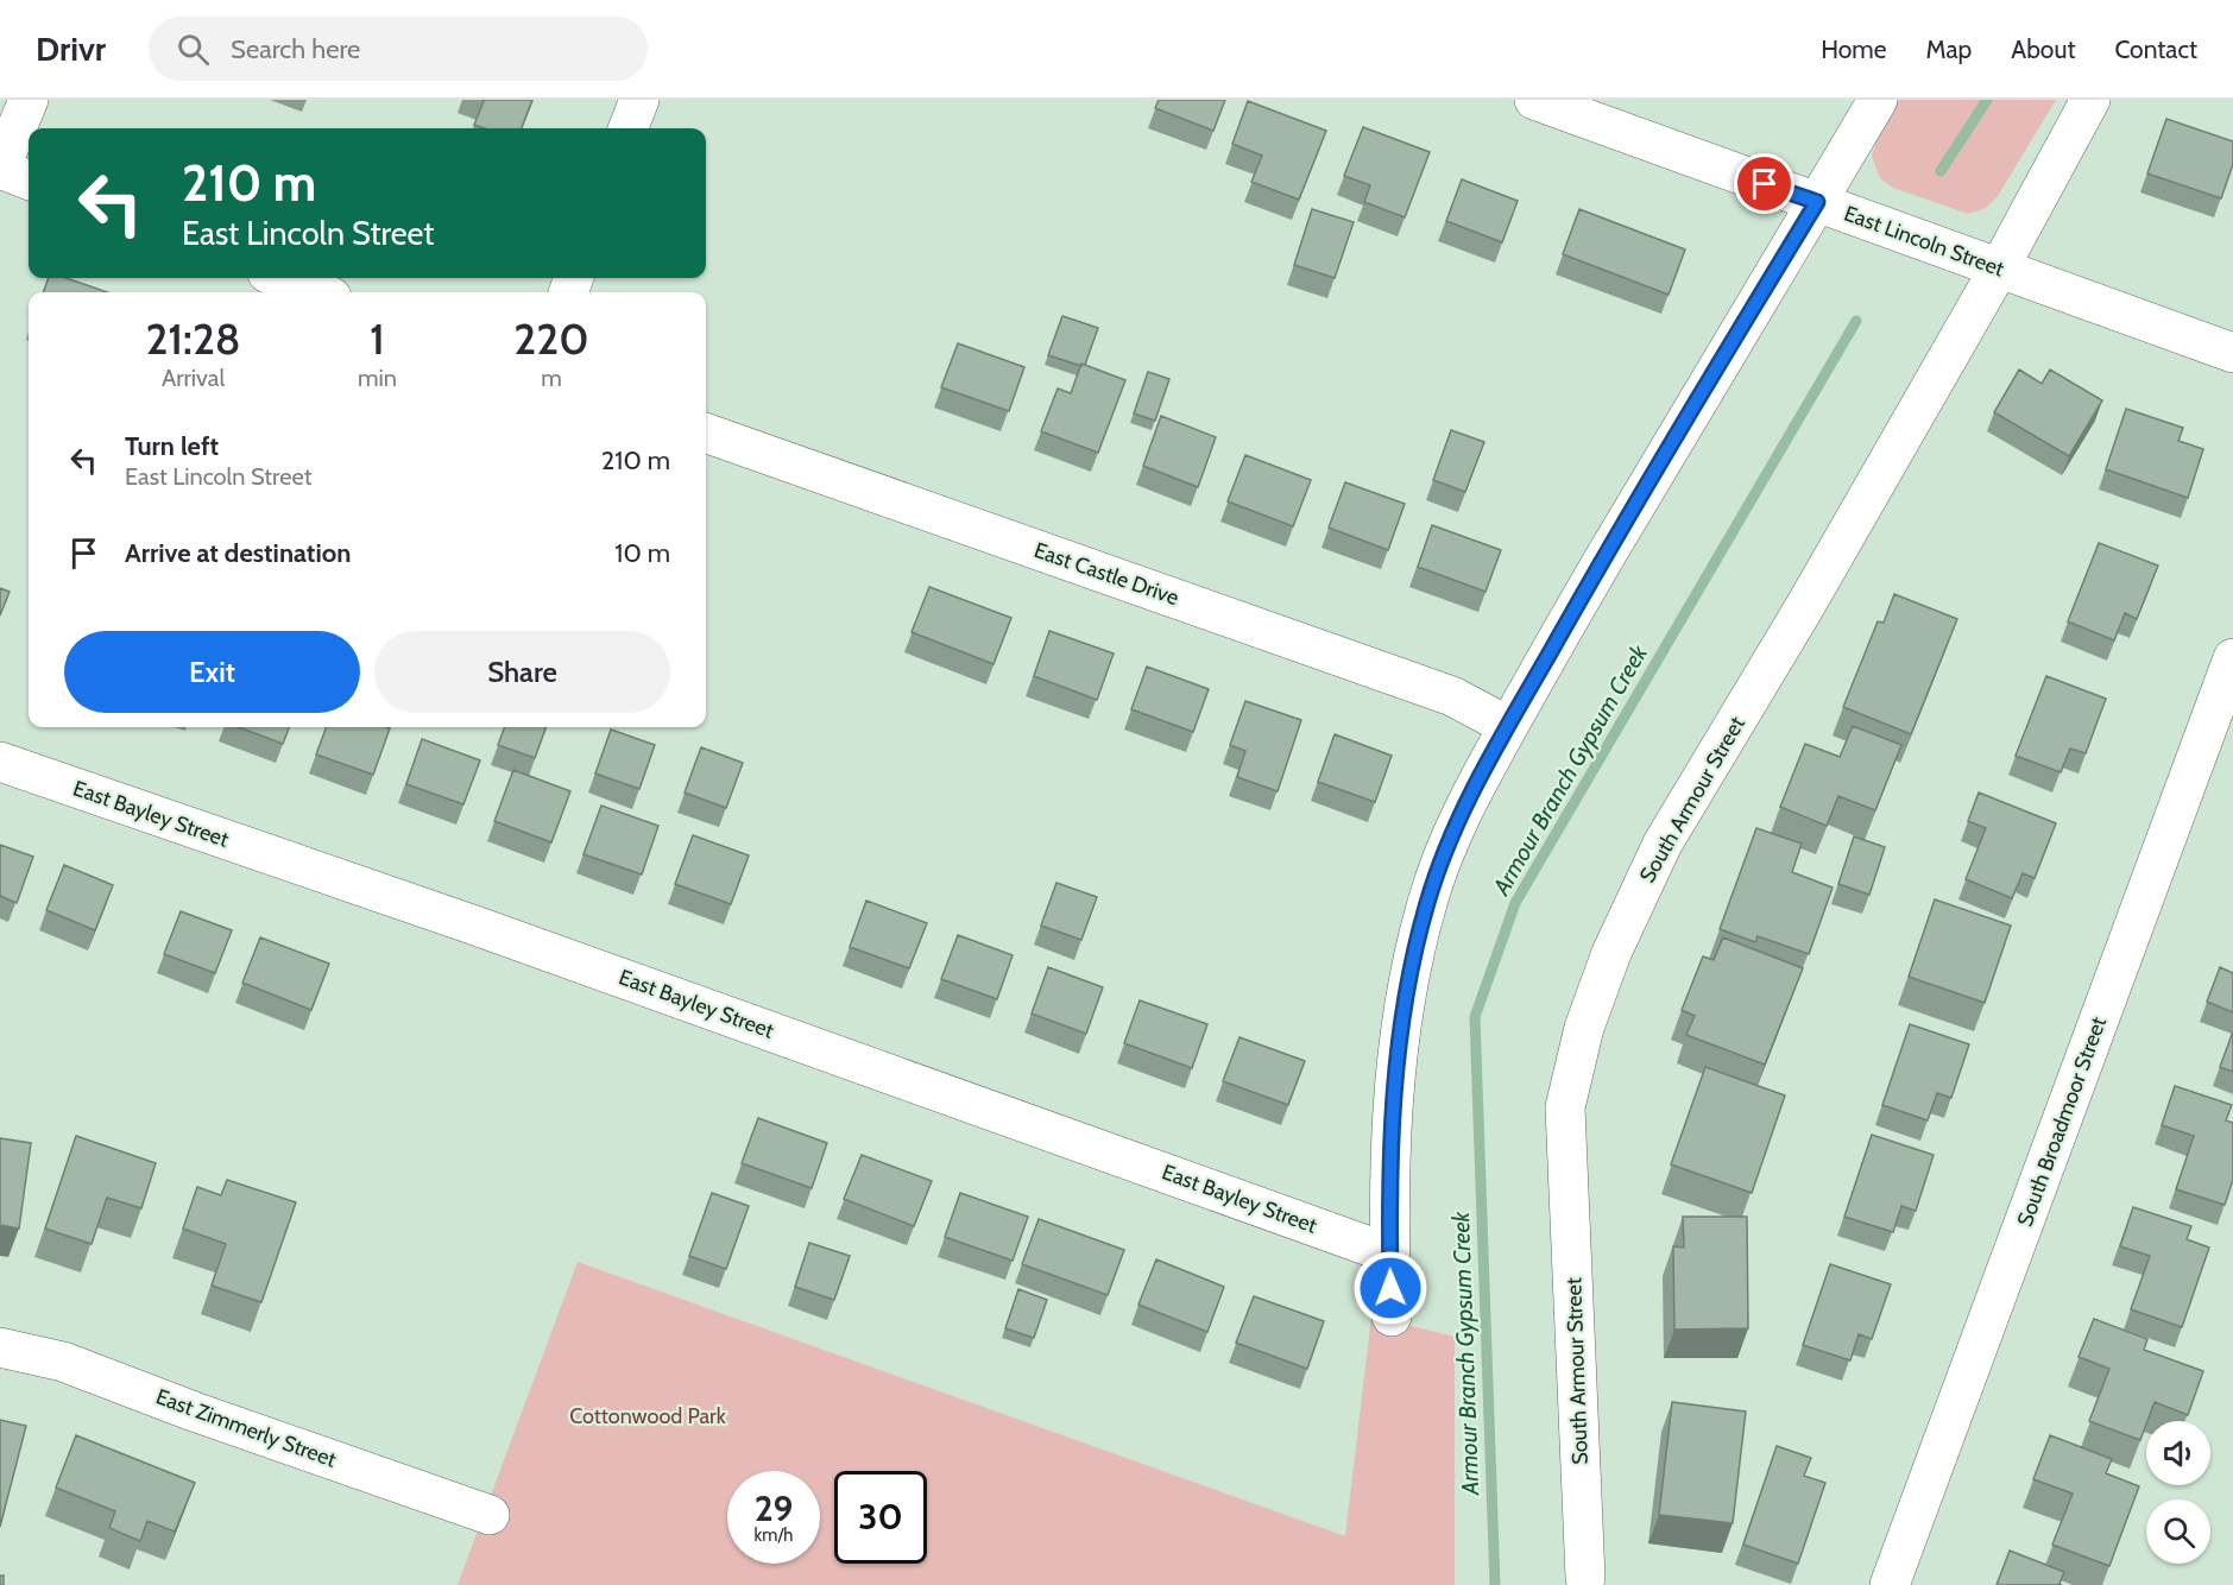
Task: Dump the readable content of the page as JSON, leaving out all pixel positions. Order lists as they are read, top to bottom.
{
  "streets": {
    "street": [
      "East Lincoln Street",
      "East Castle Drive",
      "South Armour Street",
      "East Bayley Street",
      "South Broadmoor Street",
      "East Zimmerly Street"
    ]
  },
  "crossings": [
    ["East Lincoln Street", "South Armour Street"]
  ],
  "water": ["Armour Branch Gypsum Creek"],
  "parks": ["Cottonwood Park"],
  "page": {
    "header": "Drivr",
    "search": "Search here",
    "nav": [
      "Home",
      "Map",
      "About",
      "Contact"
    ],
    "turn": ["210 m", "East Lincoln Street"],
    "eta": [
      "21:28",
      "Arrival",
      "1",
      "min",
      "220",
      "m"
    ],
    "list": [
      {
        "name": "Turn left",
        "note": "East Lincoln Street",
        "value": "210 m"
      },
      {
        "name": "Arrive at destination",
        "value": "10 m"
      }
    ],
    "buttons": ["Exit", "Share"],
    "speed": "29 km/h",
    "limit": "30"
  }
}
